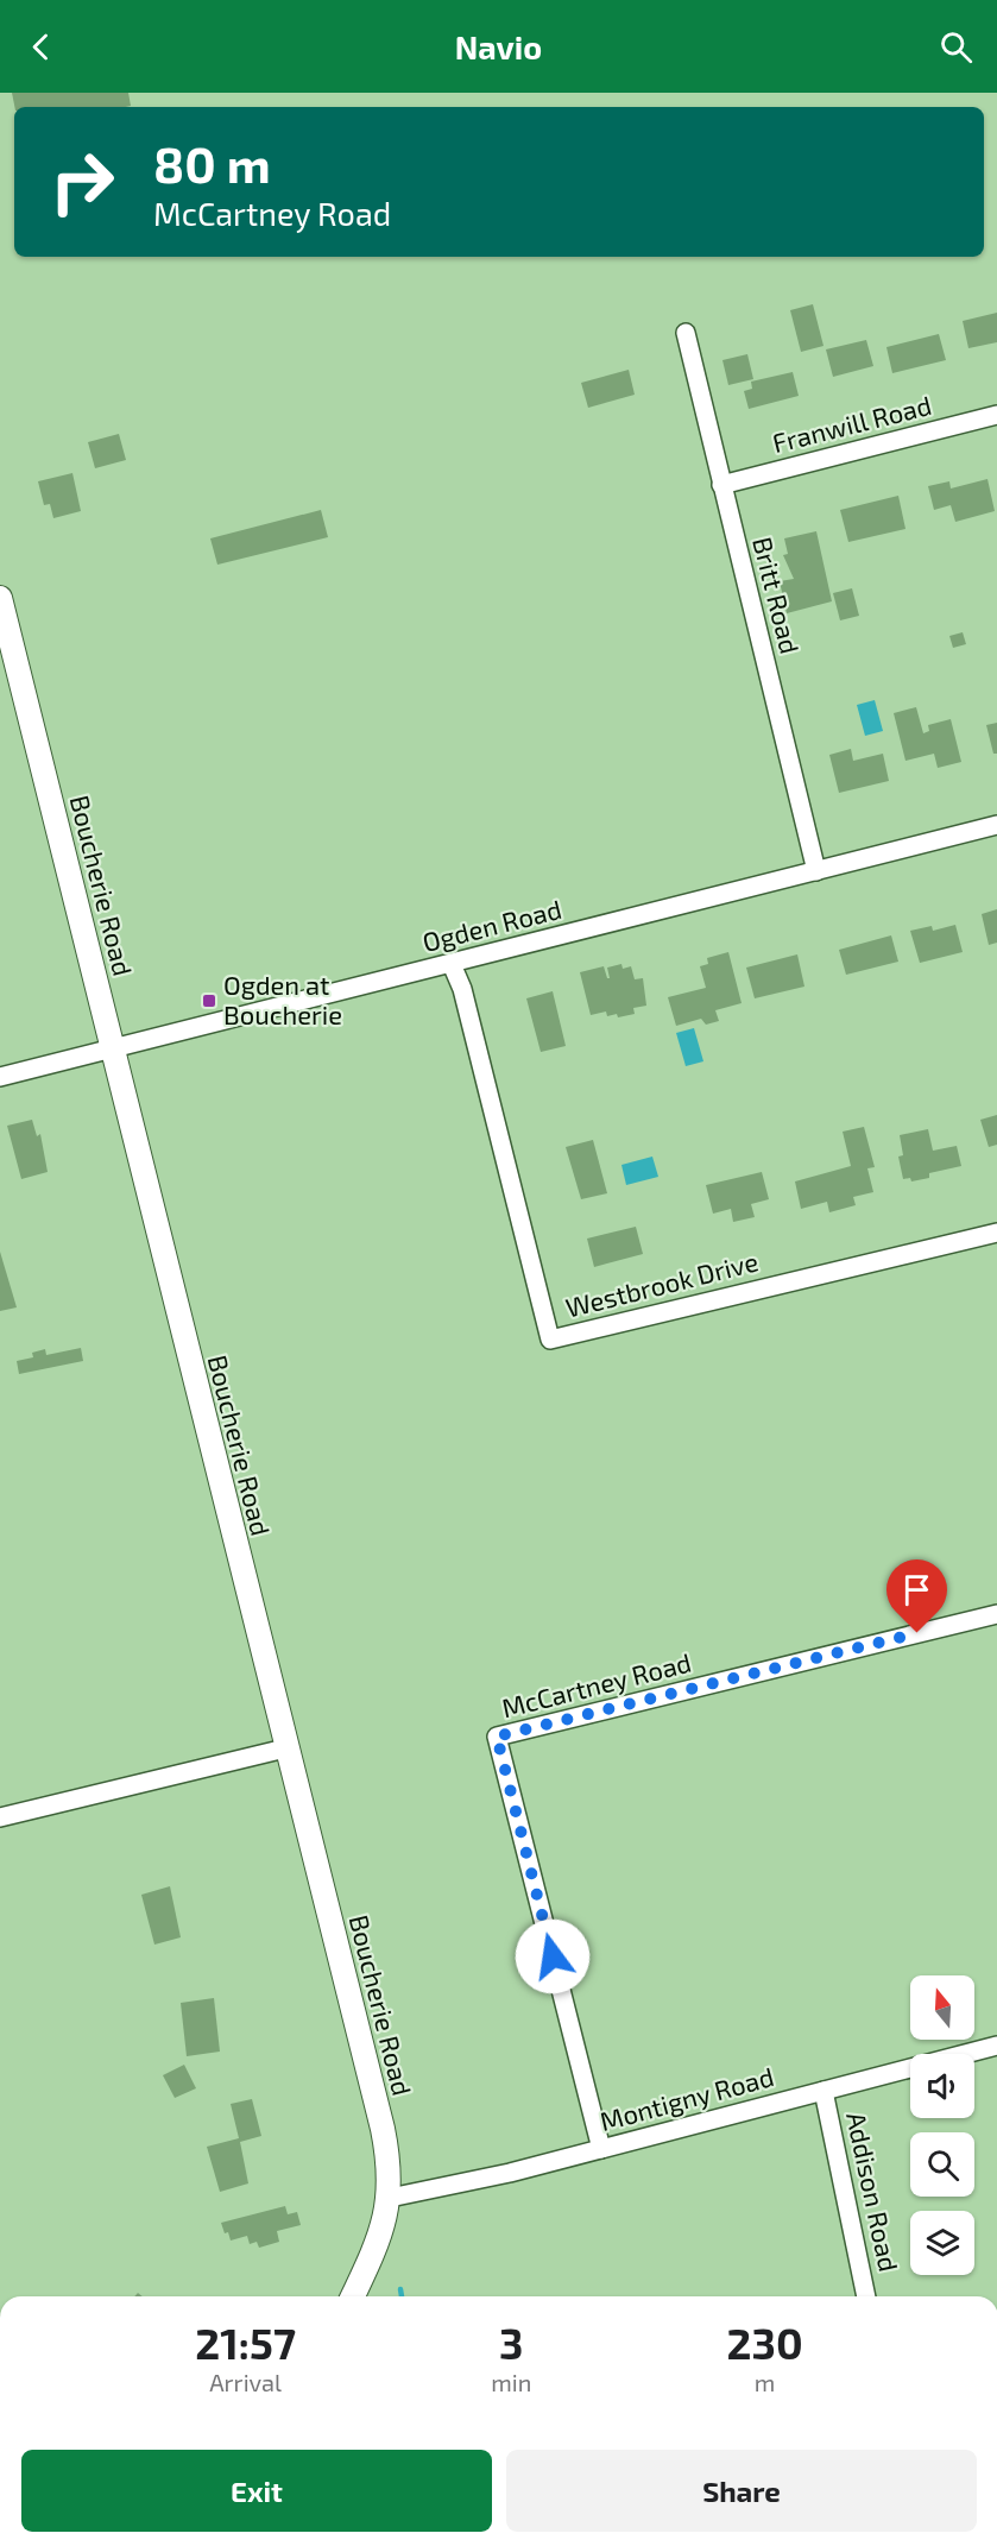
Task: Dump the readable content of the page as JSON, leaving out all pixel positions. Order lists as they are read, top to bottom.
{
  "streets": {
    "main road": ["Boucherie Road"],
    "street": [
      "Franwill Road",
      "Britt Road",
      "Ogden Road",
      "Westbrook Drive",
      "McCartney Road",
      "Montigny Road",
      "Addison Road"
    ]
  },
  "crossings": [
    ["Franwill Road", "Britt Road"],
    ["Britt Road", "Ogden Road"],
    ["Boucherie Road", "Ogden Road"],
    ["Boucherie Road", "Montigny Road"],
    ["Ogden Road", "Westbrook Drive"],
    ["McCartney Road", "Montigny Road"],
    ["Montigny Road", "Addison Road"]
  ],
  "places": {
    "transit": ["Ogden at Boucherie"]
  },
  "north": "top",
  "page": {
    "header": "Navio",
    "turn": ["80 m", "McCartney Road"],
    "eta": [
      "21:57",
      "Arrival",
      "3",
      "min",
      "230",
      "m"
    ],
    "buttons": ["Exit", "Share"]
  }
}
